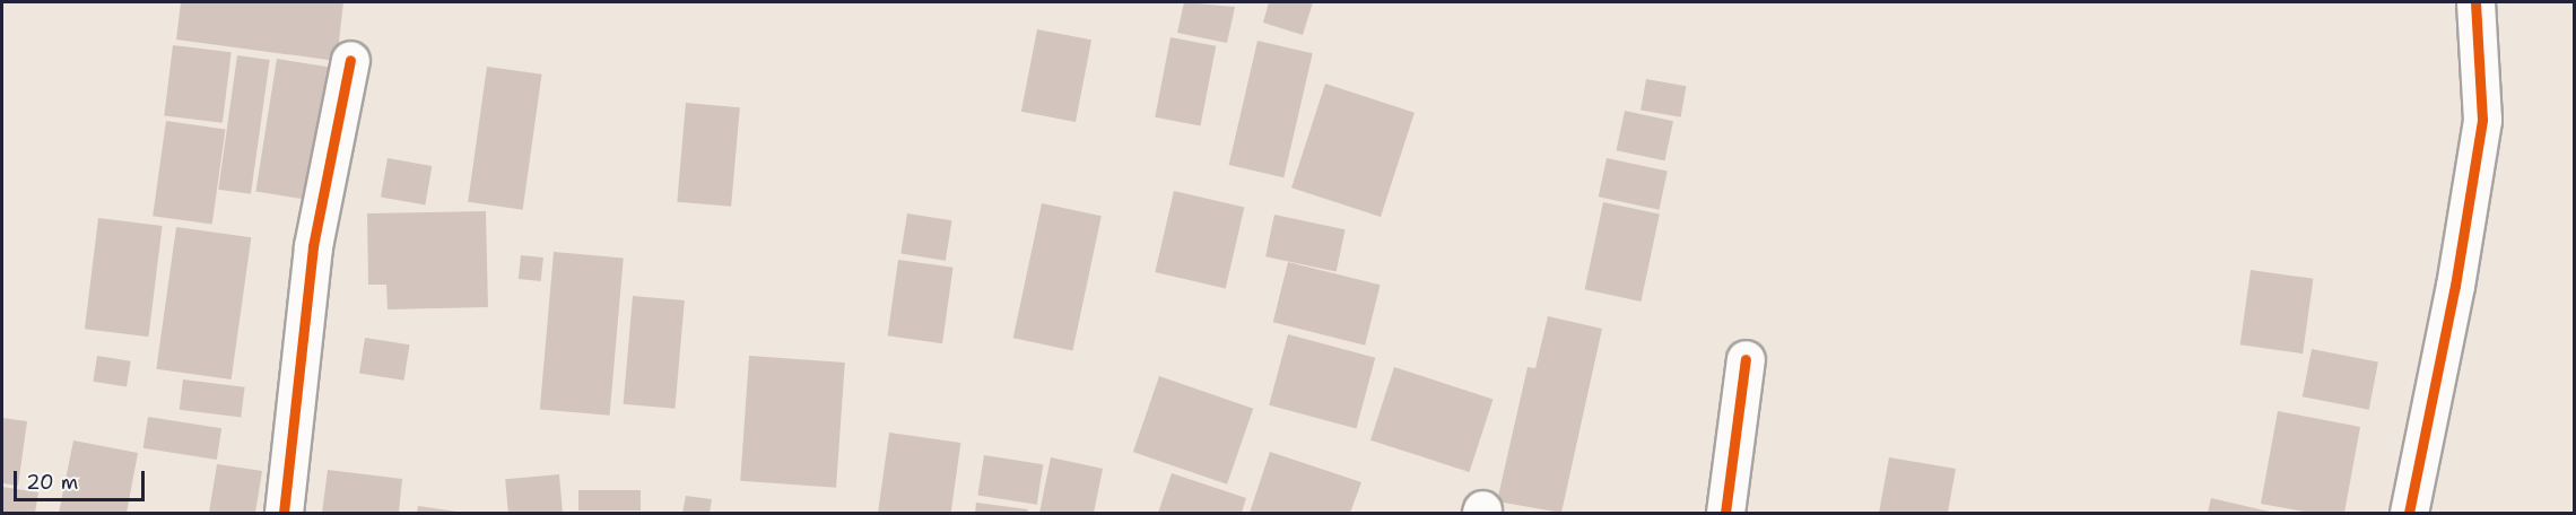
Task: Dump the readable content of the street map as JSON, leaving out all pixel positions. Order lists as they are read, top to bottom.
{
  "scale_bar": "20 m"
}
